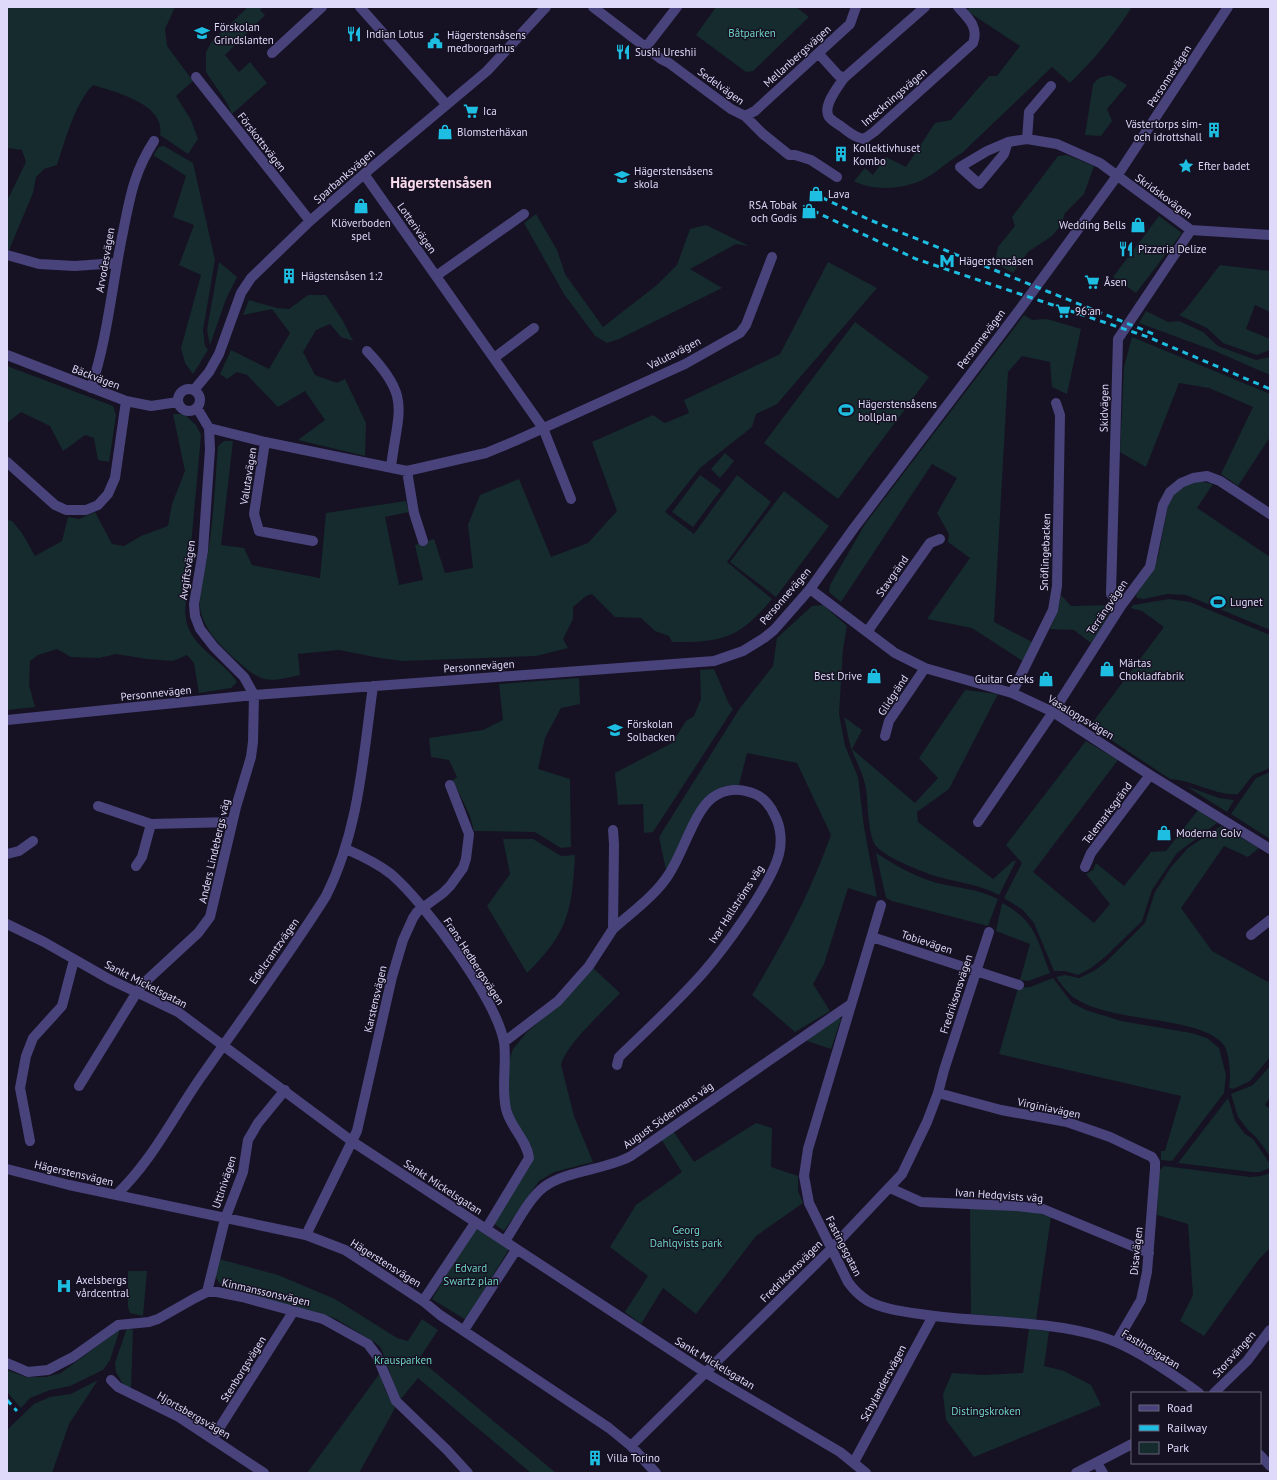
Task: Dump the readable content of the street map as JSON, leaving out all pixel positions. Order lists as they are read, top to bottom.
{
  "streets": {
    "street": [
      "Mellanbergsvägen",
      "Personnevägen",
      "Sedelvägen",
      "Inteckningsvägen",
      "Förskottsvägen",
      "Sparbanksvägen",
      "Skridskovägen",
      "Lotterivägen",
      "Arvodesvägen",
      "Valutavägen",
      "Bäckvägen",
      "Skidvägen",
      "Snöflingebacken",
      "Avgiftsvägen",
      "Stavgränd",
      "Terrängvägen",
      "Glidgränd",
      "Vasaloppsvägen",
      "Telemarksgränd",
      "Anders Lindebergs väg",
      "Ivar Hallströms väg",
      "Tobievägen",
      "Edelcrantzvägen",
      "Frans Hedbergsvägen",
      "Sankt Mickelsgatan",
      "Fredriksonsvägen",
      "Karstensvägen",
      "Virginiavägen",
      "August Södermans väg",
      "Hägerstensvägen",
      "Uttinivägen",
      "Ivan Hedqvists väg",
      "Fastingsgatan",
      "Disavägen",
      "Kinmanssonsvägen",
      "Storsvängen",
      "Stenborgsvägen",
      "Schylandersvägen",
      "Hjortsbergsvägen"
    ]
  },
  "crossings": [
    ["Mellanbergsvägen", "Sedelvägen"],
    ["Personnevägen", "Skridskovägen"],
    ["Personnevägen", "Avgiftsvägen"],
    ["Personnevägen", "Vasaloppsvägen"],
    ["Personnevägen", "Anders Lindebergs väg"],
    ["Personnevägen", "Edelcrantzvägen"],
    ["Förskottsvägen", "Sparbanksvägen"],
    ["Sparbanksvägen", "Lotterivägen"],
    ["Sparbanksvägen", "Bäckvägen"],
    ["Skridskovägen", "Skidvägen"],
    ["Lotterivägen", "Valutavägen"],
    ["Arvodesvägen", "Bäckvägen"],
    ["Valutavägen", "Avgiftsvägen"],
    ["Skidvägen", "Terrängvägen"],
    ["Snöflingebacken", "Vasaloppsvägen"],
    ["Avgiftsvägen", "Anders Lindebergs väg"],
    ["Stavgränd", "Vasaloppsvägen"],
    ["Terrängvägen", "Vasaloppsvägen"],
    ["Glidgränd", "Vasaloppsvägen"],
    ["Vasaloppsvägen", "Telemarksgränd"],
    ["Anders Lindebergs väg", "Sankt Mickelsgatan"],
    ["Ivar Hallströms väg", "Frans Hedbergsvägen"],
    ["Tobievägen", "Fredriksonsvägen"],
    ["Tobievägen", "Fastingsgatan"],
    ["Edelcrantzvägen", "Frans Hedbergsvägen"],
    ["Edelcrantzvägen", "Sankt Mickelsgatan"],
    ["Edelcrantzvägen", "Hägerstensvägen"],
    ["Frans Hedbergsvägen", "Sankt Mickelsgatan"],
    ["Frans Hedbergsvägen", "Karstensvägen"],
    ["Sankt Mickelsgatan", "Fredriksonsvägen"],
    ["Sankt Mickelsgatan", "Karstensvägen"],
    ["Sankt Mickelsgatan", "August Södermans väg"],
    ["Sankt Mickelsgatan", "Uttinivägen"],
    ["Sankt Mickelsgatan", "Schylandersvägen"],
    ["Fredriksonsvägen", "Virginiavägen"],
    ["Fredriksonsvägen", "Hägerstensvägen"],
    ["Fredriksonsvägen", "Ivan Hedqvists väg"],
    ["Fredriksonsvägen", "Fastingsgatan"],
    ["Karstensvägen", "Hägerstensvägen"],
    ["Virginiavägen", "Disavägen"],
    ["August Södermans väg", "Fastingsgatan"],
    ["Hägerstensvägen", "Uttinivägen"],
    ["Uttinivägen", "Kinmanssonsvägen"],
    ["Ivan Hedqvists väg", "Disavägen"],
    ["Fastingsgatan", "Disavägen"],
    ["Fastingsgatan", "Schylandersvägen"],
    ["Kinmanssonsvägen", "Stenborgsvägen"],
    ["Stenborgsvägen", "Hjortsbergsvägen"]
  ],
  "districts": ["Hägerstensåsen"],
  "parks": [
    "Båtparken",
    "Georg Dahlqvists park",
    "Edvard Swartz plan",
    "Krausparken",
    "Distingskroken"
  ],
  "places": {
    "school or university": ["Förskolan Grindslanten", "Hägerstensåsens skola", "Förskolan Solbacken"],
    "restaurant": ["Indian Lotus", "Sushi Ureshii", "Pizzeria Delize"],
    "public building": ["Hägerstensåsens medborgarhus"],
    "supermarket": ["Ica", "Åsen", "96:an"],
    "building": [
      "Västertorps sim- och idrottshall",
      "Kollektivhuset Kombo",
      "Hägstensåsen 1:2",
      "Villa Torino"
    ],
    "shop": [
      "Blomsterhäxan",
      "Lava",
      "Klöverboden spel",
      "RSA Tobak och Godis",
      "Wedding Bells",
      "Märtas Chokladfabrik",
      "Best Drive",
      "Guitar Geeks",
      "Moderna Golv"
    ],
    "place": ["Efter badet"],
    "metro station": ["Hägerstensåsen"],
    "sports": ["Hägerstensåsens bollplan", "Lugnet"],
    "hospital": ["Axelsbergs vårdcentral"]
  },
  "legend": ["Road", "Railway", "Park"]
}
